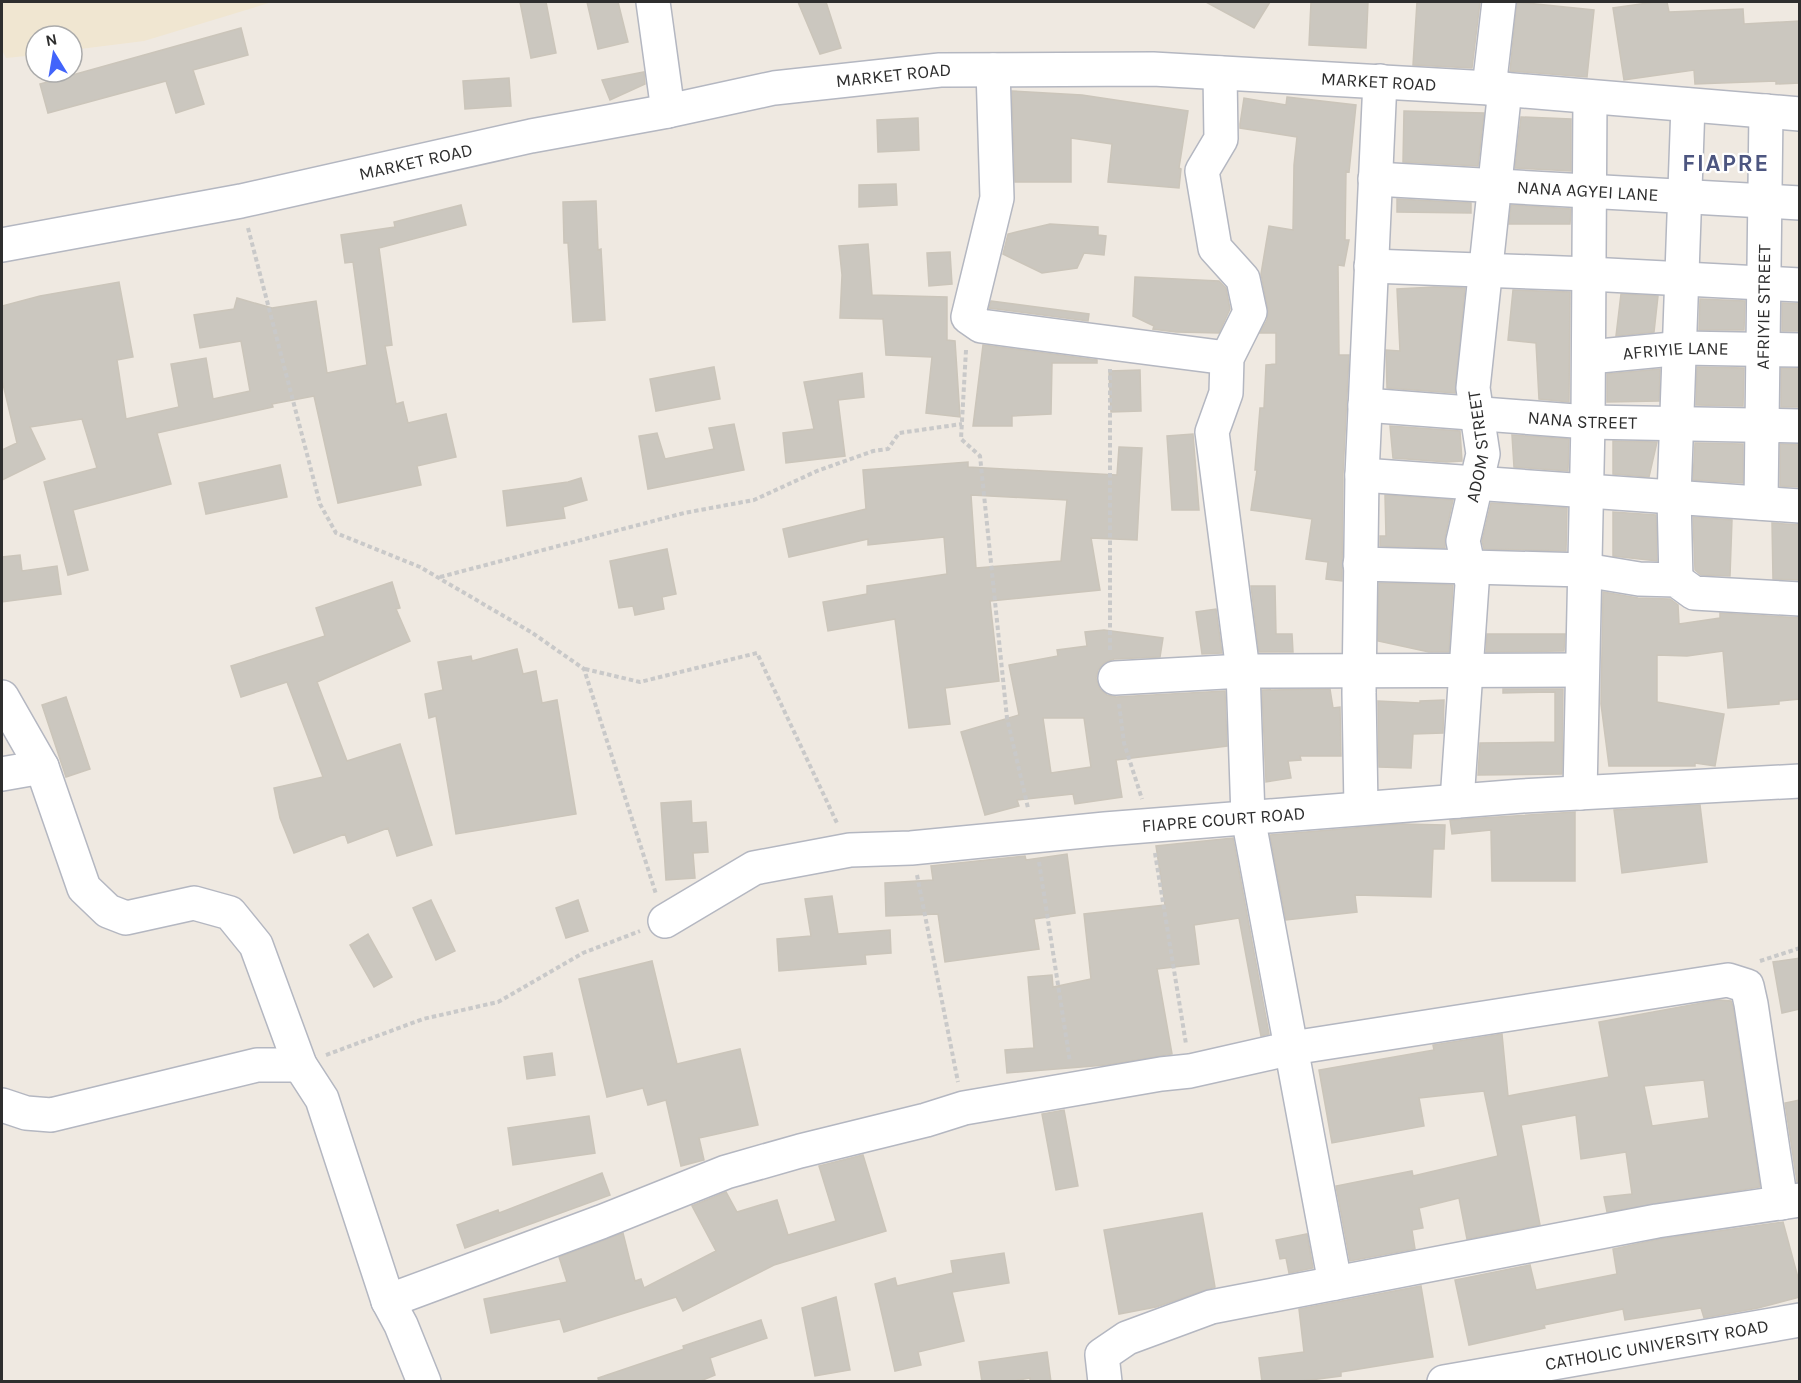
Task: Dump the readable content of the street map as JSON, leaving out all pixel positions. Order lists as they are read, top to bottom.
{
  "streets": {
    "street": [
      "MARKET ROAD",
      "NANA AGYEI LANE",
      "AFRIYIE STREET",
      "AFRIYIE LANE",
      "NANA STREET",
      "ADOM STREET",
      "FIAPRE COURT ROAD",
      "CATHOLIC UNIVERSITY ROAD"
    ]
  },
  "crossings": [
    ["MARKET ROAD", "AFRIYIE STREET"],
    ["MARKET ROAD", "ADOM STREET"],
    ["NANA AGYEI LANE", "AFRIYIE STREET"],
    ["NANA AGYEI LANE", "ADOM STREET"],
    ["AFRIYIE STREET", "AFRIYIE LANE"],
    ["AFRIYIE STREET", "NANA STREET"],
    ["NANA STREET", "ADOM STREET"],
    ["ADOM STREET", "FIAPRE COURT ROAD"]
  ],
  "districts": ["FIAPRE"],
  "north": "top"
}
